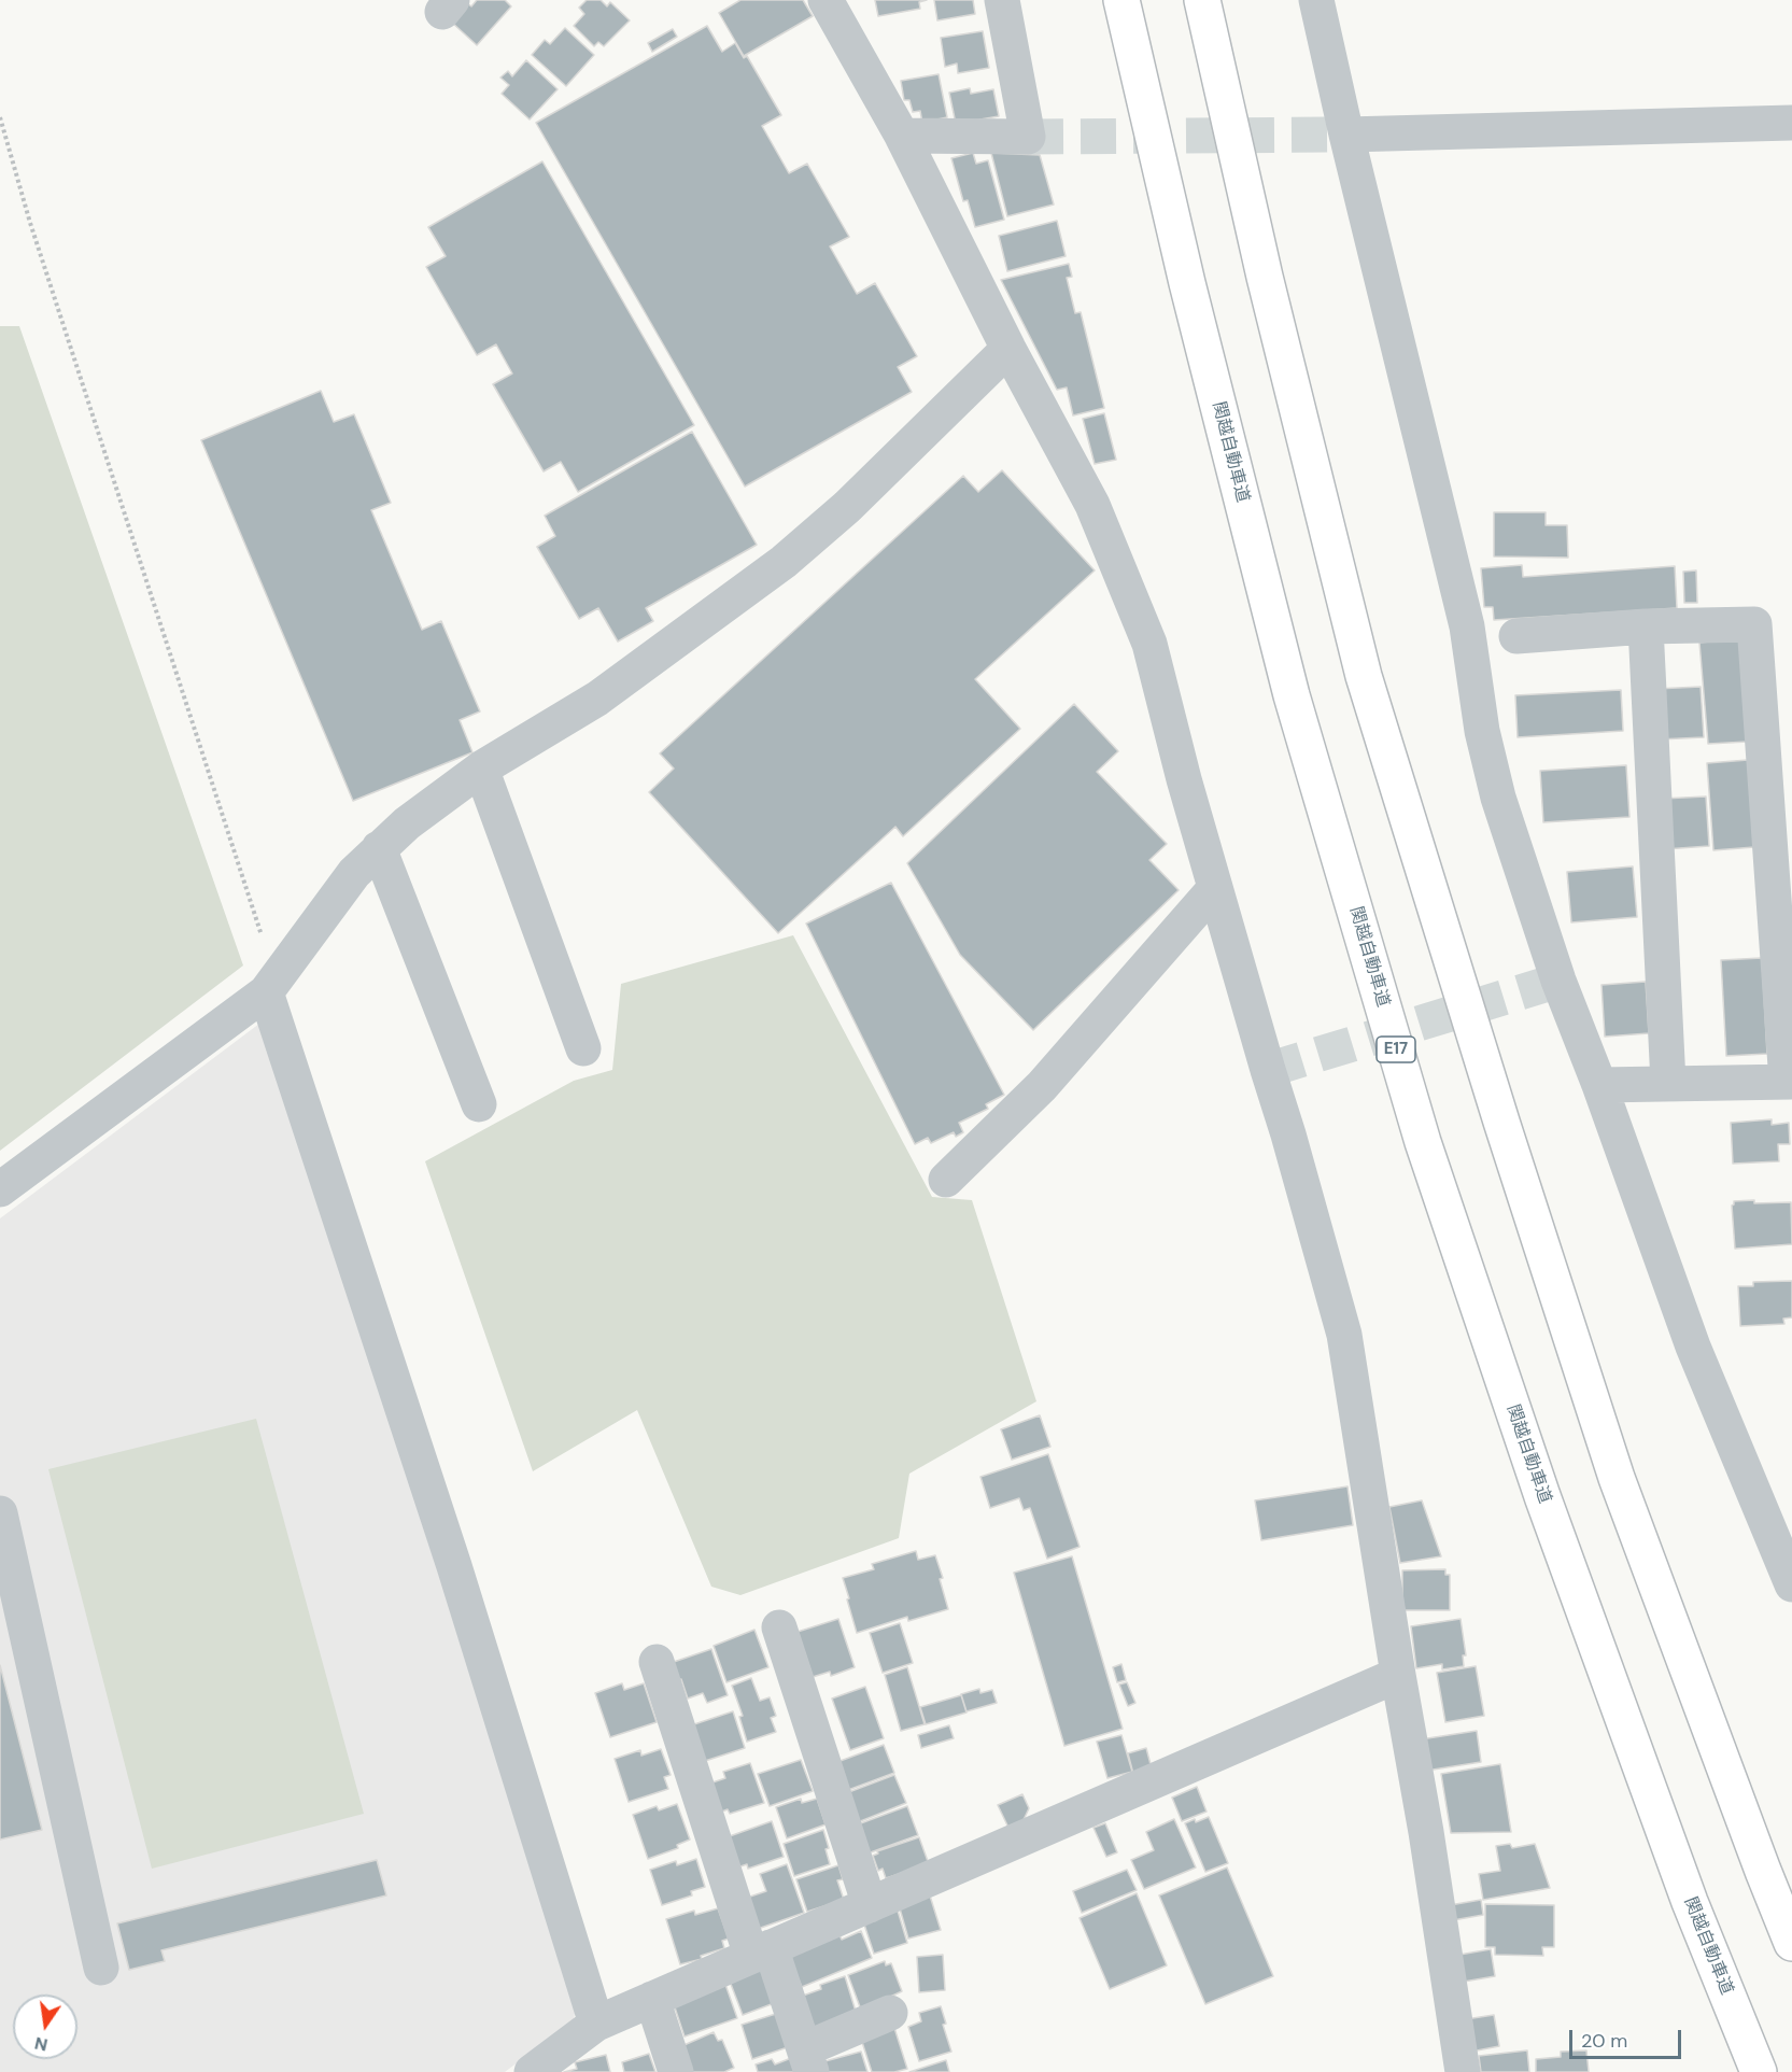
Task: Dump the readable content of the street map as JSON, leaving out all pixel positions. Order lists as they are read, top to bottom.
{
  "streets": {
    "highway": ["関越自動車道", "E17"]
  },
  "scale_bar": "20 m",
  "north": "bottom"
}
